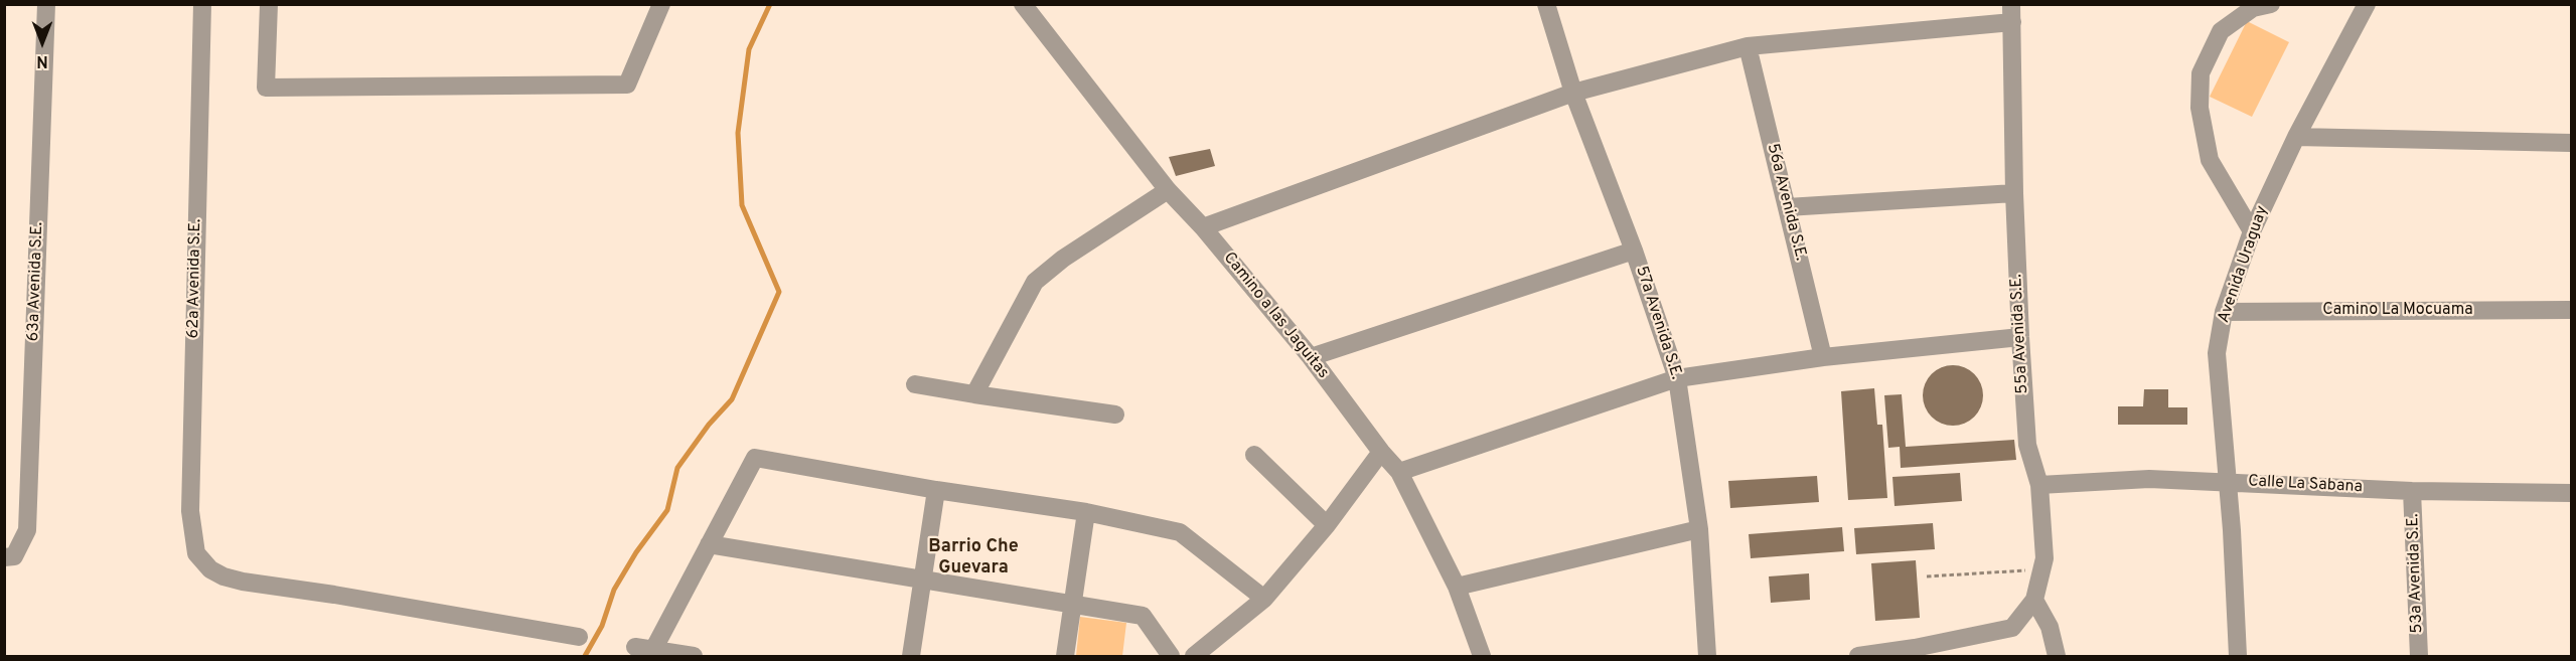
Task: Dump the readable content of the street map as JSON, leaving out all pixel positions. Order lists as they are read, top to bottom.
{
  "streets": {
    "street": [
      "56a Avenida S.E.",
      "Avenida Uraguay",
      "62a Avenida S.E.",
      "63a Avenida S.E.",
      "Camino La Mocuama",
      "Camino a las Jaguitas",
      "57a Avenida S.E.",
      "55a Avenida S.E.",
      "Calle La Sabana",
      "53a Avenida S.E."
    ]
  },
  "crossings": [
    ["Avenida Uraguay", "Camino La Mocuama"],
    ["Avenida Uraguay", "Calle La Sabana"],
    ["55a Avenida S.E.", "Calle La Sabana"],
    ["Calle La Sabana", "53a Avenida S.E."]
  ],
  "districts": ["Barrio Che Guevara"],
  "north": "bottom"
}
